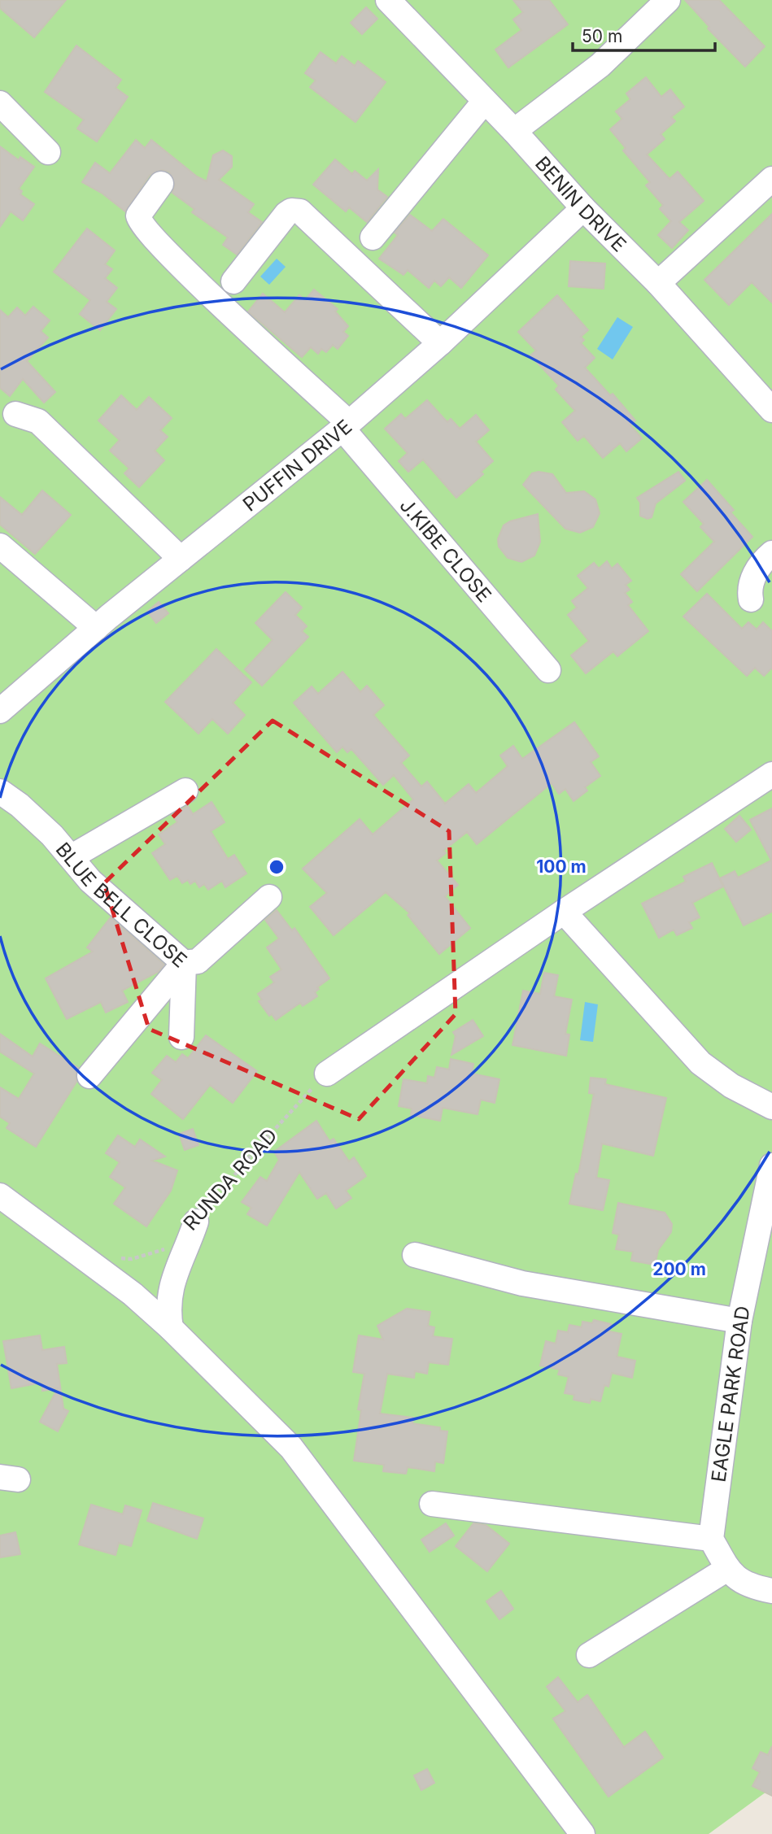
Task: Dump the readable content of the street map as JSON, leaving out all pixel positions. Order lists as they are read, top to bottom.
{
  "streets": {
    "street": [
      "BENIN DRIVE",
      "PUFFIN DRIVE",
      "J.KIBE CLOSE",
      "BLUE BELL CLOSE",
      "EAGLE PARK ROAD"
    ],
    "path": ["RUNDA ROAD"]
  },
  "crossings": [
    ["BENIN DRIVE", "PUFFIN DRIVE"],
    ["PUFFIN DRIVE", "J.KIBE CLOSE"]
  ],
  "scale_bar": "50 m",
  "rings": ["100 m", "200 m"]
}
